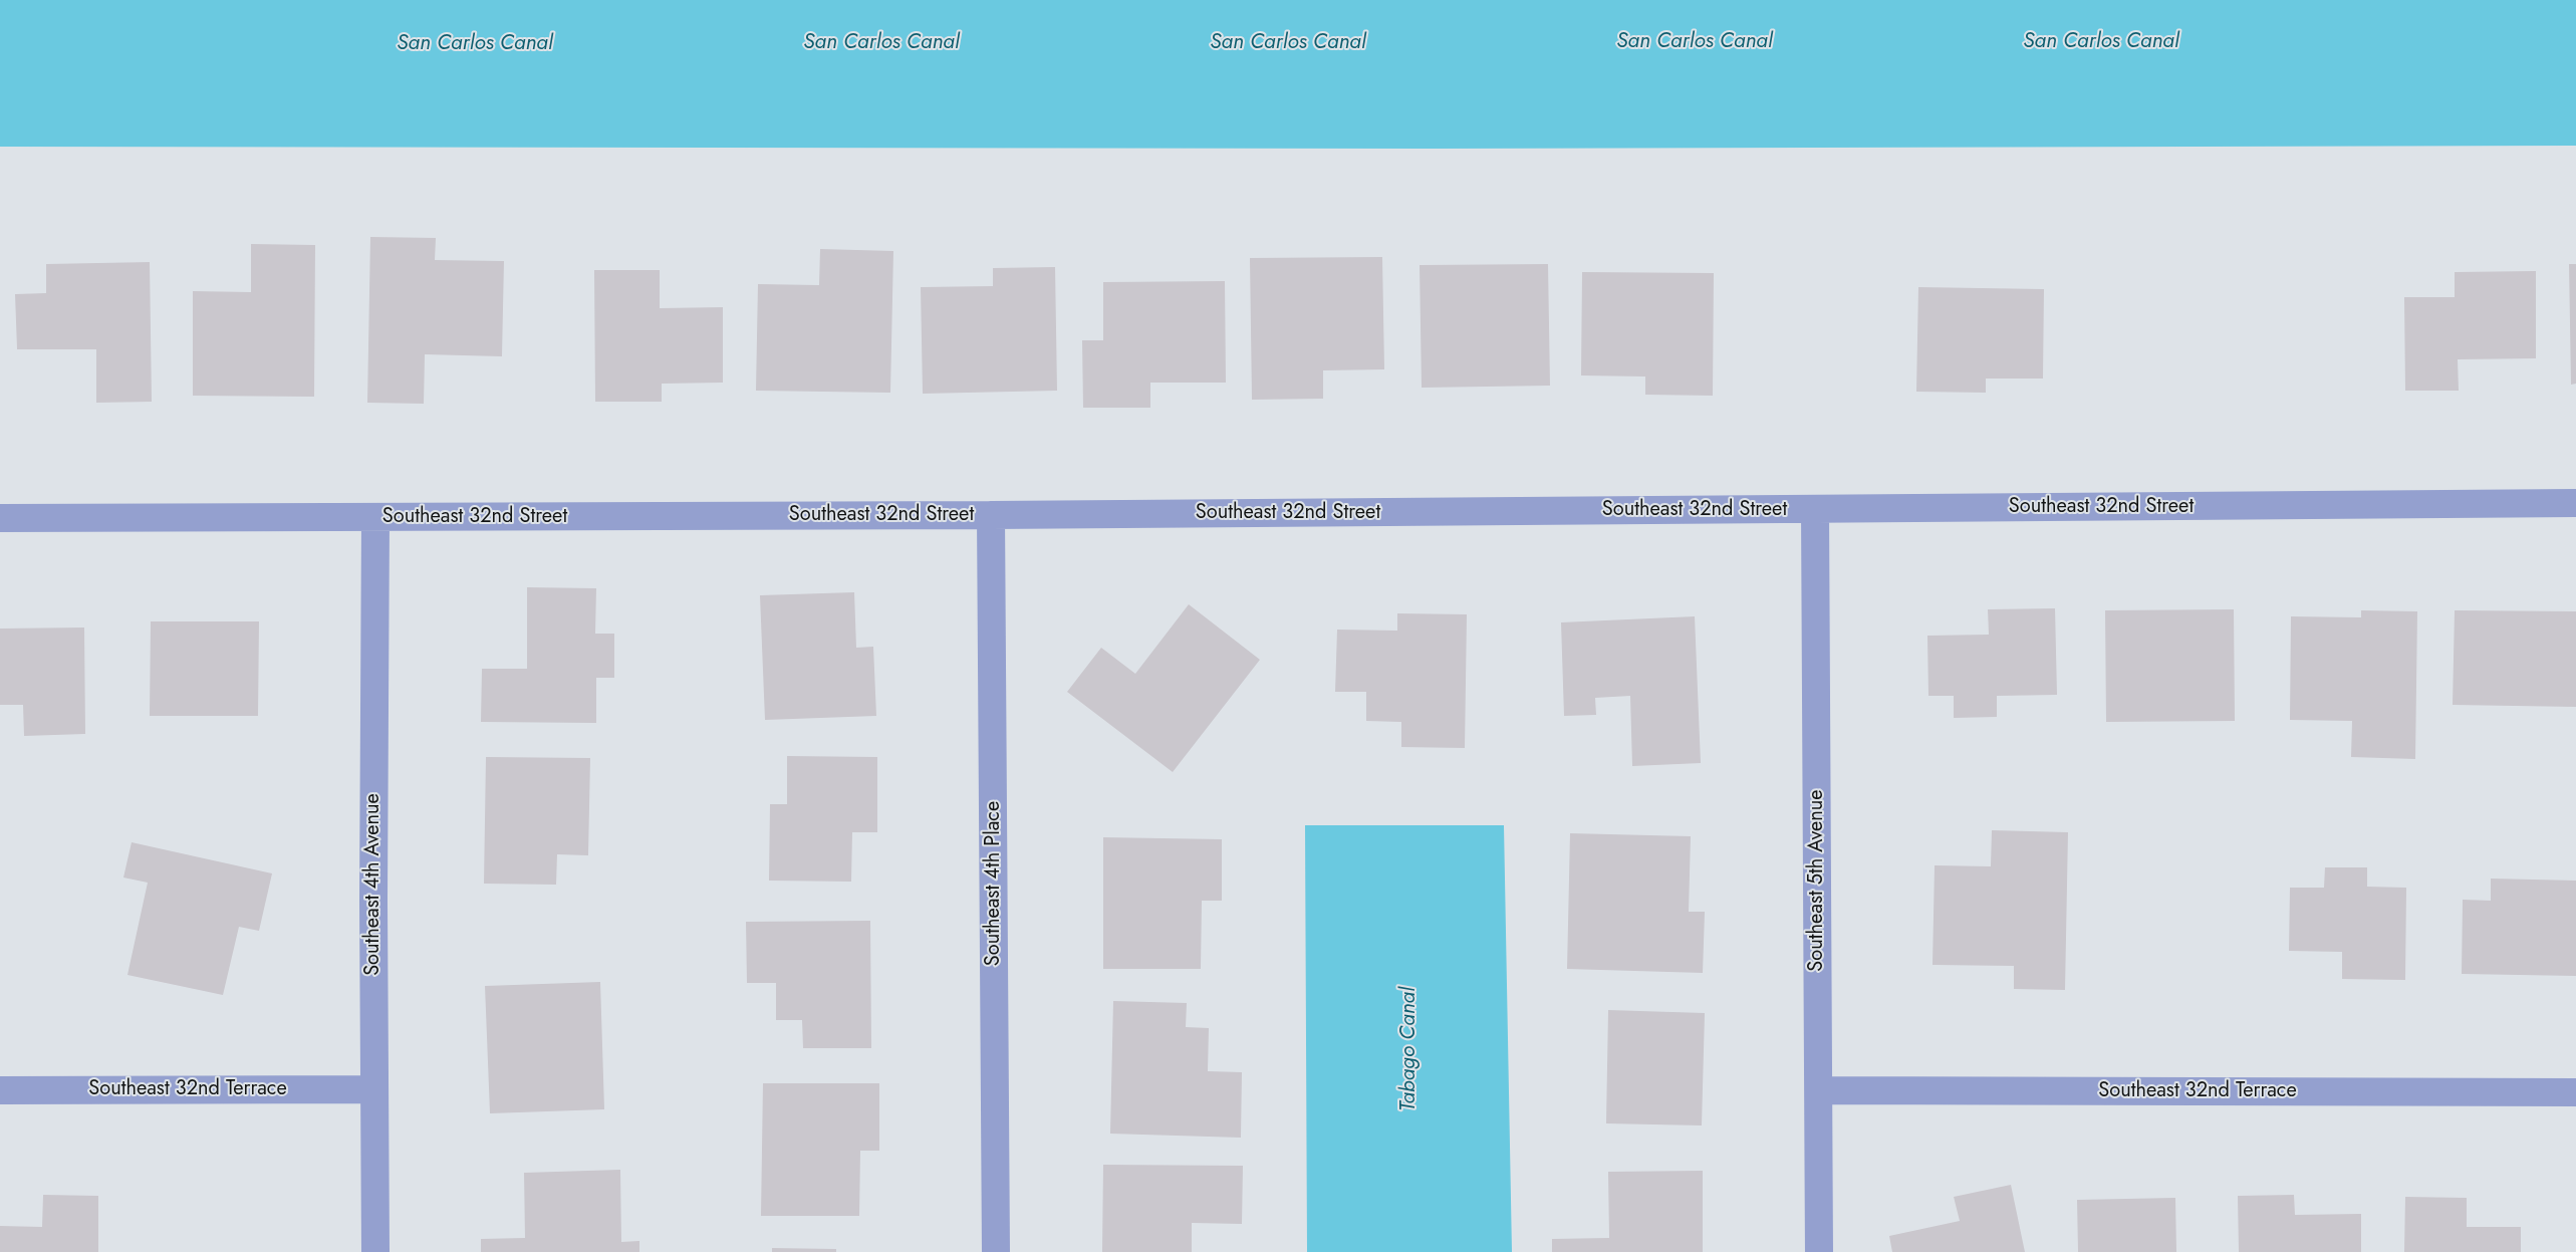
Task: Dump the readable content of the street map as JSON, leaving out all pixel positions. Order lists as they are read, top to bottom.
{
  "streets": {
    "street": [
      "Southeast 32nd Street",
      "Southeast 5th Avenue",
      "Southeast 4th Place",
      "Southeast 4th Avenue",
      "Southeast 32nd Terrace"
    ]
  },
  "crossings": [
    ["Southeast 32nd Street", "Southeast 5th Avenue"],
    ["Southeast 32nd Street", "Southeast 4th Place"],
    ["Southeast 32nd Street", "Southeast 4th Avenue"],
    ["Southeast 5th Avenue", "Southeast 32nd Terrace"],
    ["Southeast 4th Avenue", "Southeast 32nd Terrace"]
  ],
  "water": ["San Carlos Canal", "Tabago Canal"]
}
